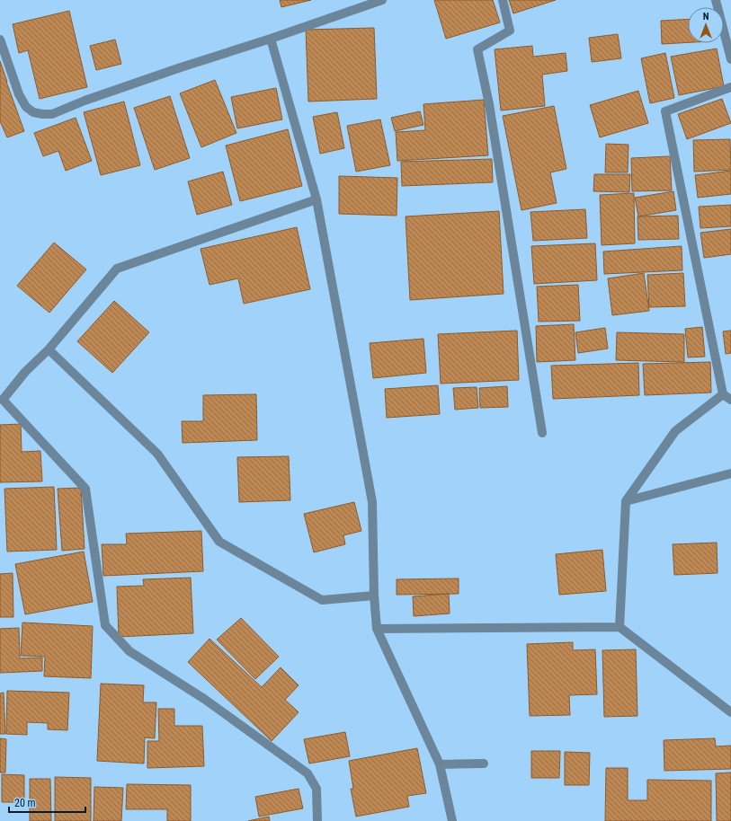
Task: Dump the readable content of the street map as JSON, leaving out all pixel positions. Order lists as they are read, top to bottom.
{
  "scale_bar": "20 m",
  "north": "top"
}
